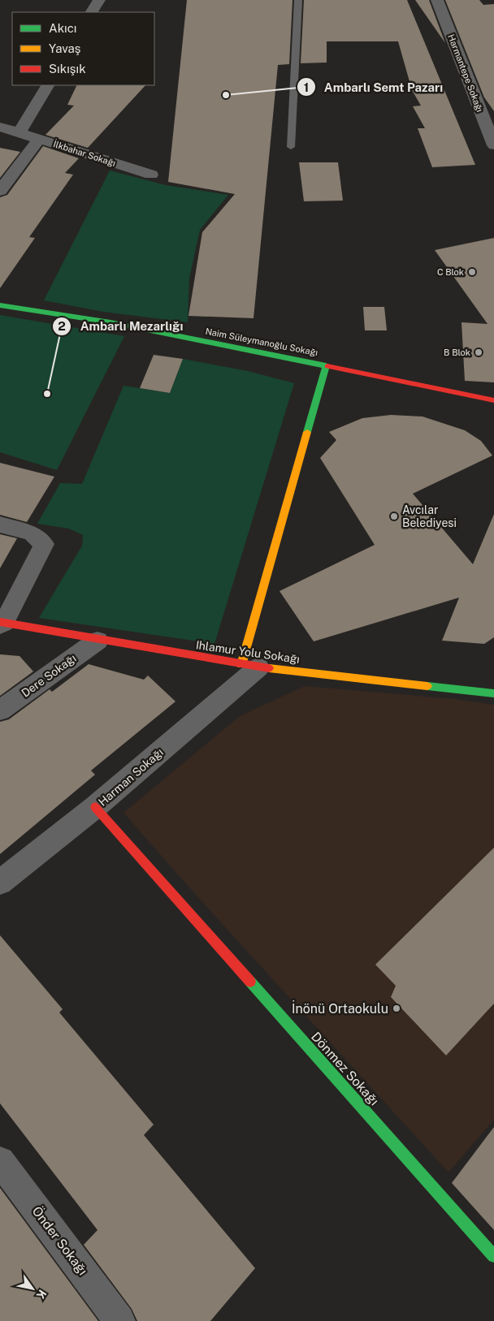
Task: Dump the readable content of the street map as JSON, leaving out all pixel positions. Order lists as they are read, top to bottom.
{
  "streets": {
    "street": [
      "Harmantepe Sokağı",
      "İlkbahar Sokağı",
      "Naim Süleymanoğlu Sokağı",
      "Ihlamur Yolu Sokağı",
      "Dere Sokağı",
      "Harman Sokağı",
      "Dönmez Sokağı",
      "Önder Sokağı"
    ]
  },
  "crossings": [
    ["Ihlamur Yolu Sokağı", "Dere Sokağı"],
    ["Ihlamur Yolu Sokağı", "Harman Sokağı"],
    ["Harman Sokağı", "Dönmez Sokağı"]
  ],
  "places": [
    "Ambarlı Semt Pazarı",
    "C Blok",
    "B Blok",
    "Ambarlı Mezarlığı",
    "Avcılar Belediyesi",
    "İnönü Ortaokulu"
  ],
  "legend": ["Akıcı", "Yavaş", "Sıkışık"],
  "north": "bottom right"
}
